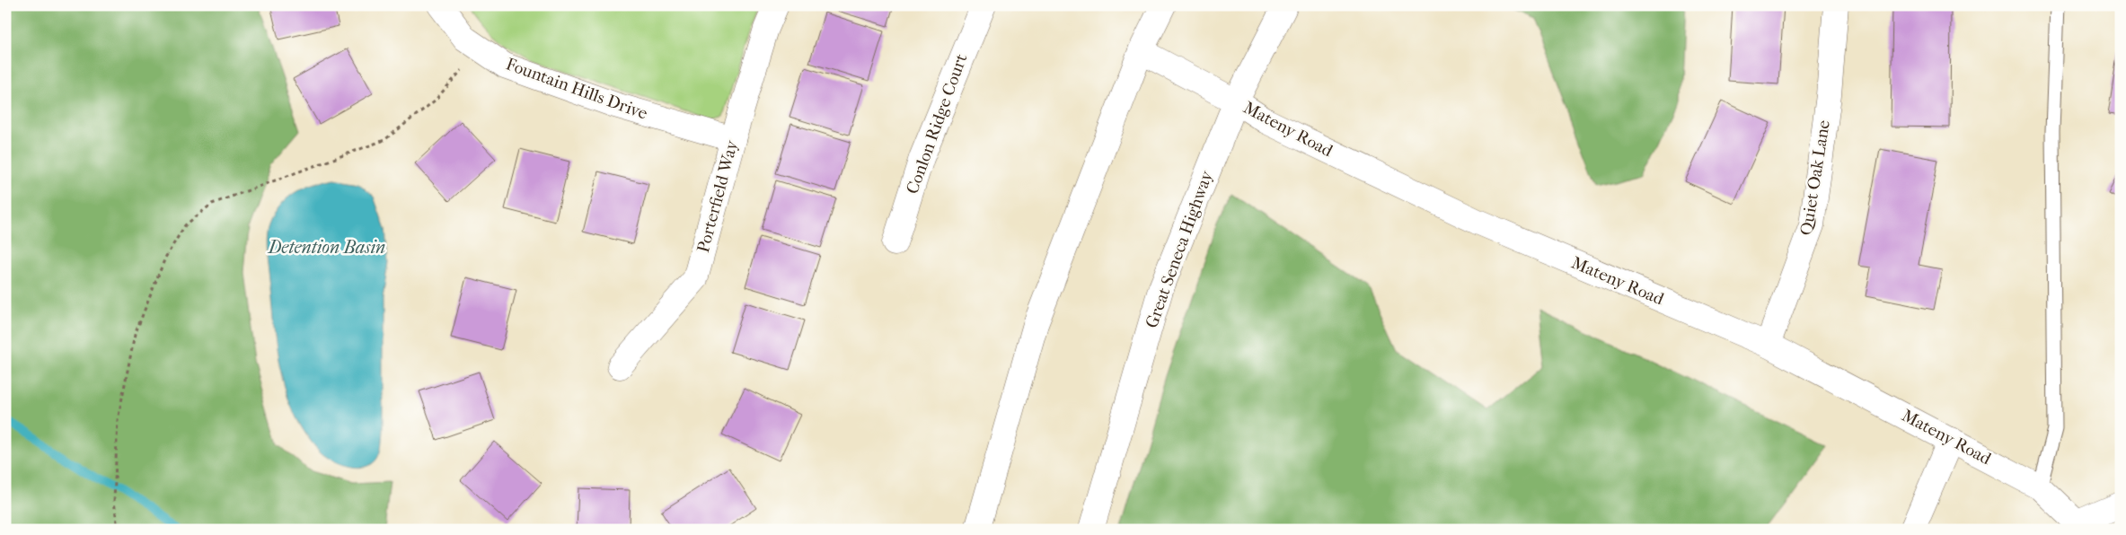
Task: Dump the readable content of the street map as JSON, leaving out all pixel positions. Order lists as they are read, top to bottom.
{
  "streets": {
    "street": [
      "Fountain Hills Drive",
      "Conlon Ridge Court",
      "Mateny Road",
      "Quiet Oak Lane",
      "Porterfield Way",
      "Great Seneca Highway"
    ]
  },
  "crossings": [
    ["Fountain Hills Drive", "Porterfield Way"],
    ["Mateny Road", "Quiet Oak Lane"],
    ["Mateny Road", "Great Seneca Highway"]
  ],
  "water": ["Detention Basin"]
}
